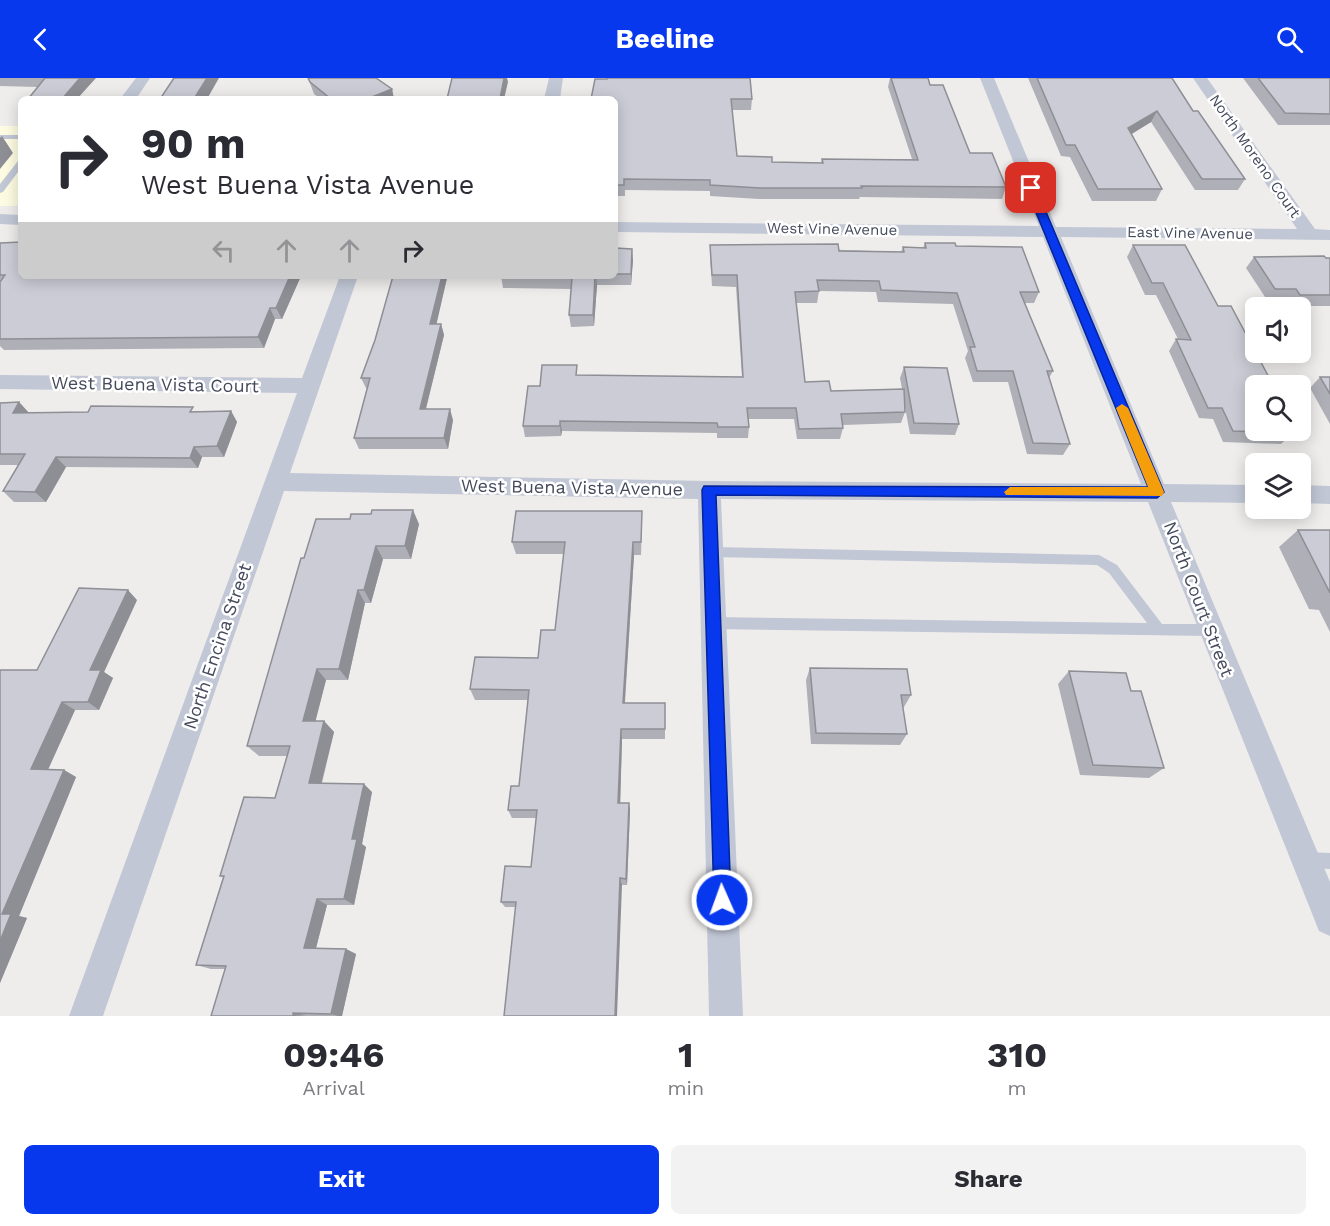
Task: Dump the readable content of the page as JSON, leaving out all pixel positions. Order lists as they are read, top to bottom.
{
  "streets": {
    "street": [
      "North Moreno Court",
      "West Vine Avenue",
      "East Vine Avenue",
      "West Buena Vista Court",
      "West Buena Vista Avenue",
      "North Court Street",
      "North Encina Street"
    ]
  },
  "crossings": [
    ["North Moreno Court", "East Vine Avenue"],
    ["West Vine Avenue", "East Vine Avenue"],
    ["West Vine Avenue", "North Court Street"],
    ["East Vine Avenue", "North Court Street"],
    ["West Buena Vista Court", "North Encina Street"],
    ["West Buena Vista Avenue", "North Court Street"],
    ["West Buena Vista Avenue", "North Encina Street"]
  ],
  "page": {
    "header": "Beeline",
    "turn": ["90 m", "West Buena Vista Avenue"],
    "eta": [
      "09:46",
      "Arrival",
      "1",
      "min",
      "310",
      "m"
    ],
    "buttons": ["Exit", "Share"]
  }
}
